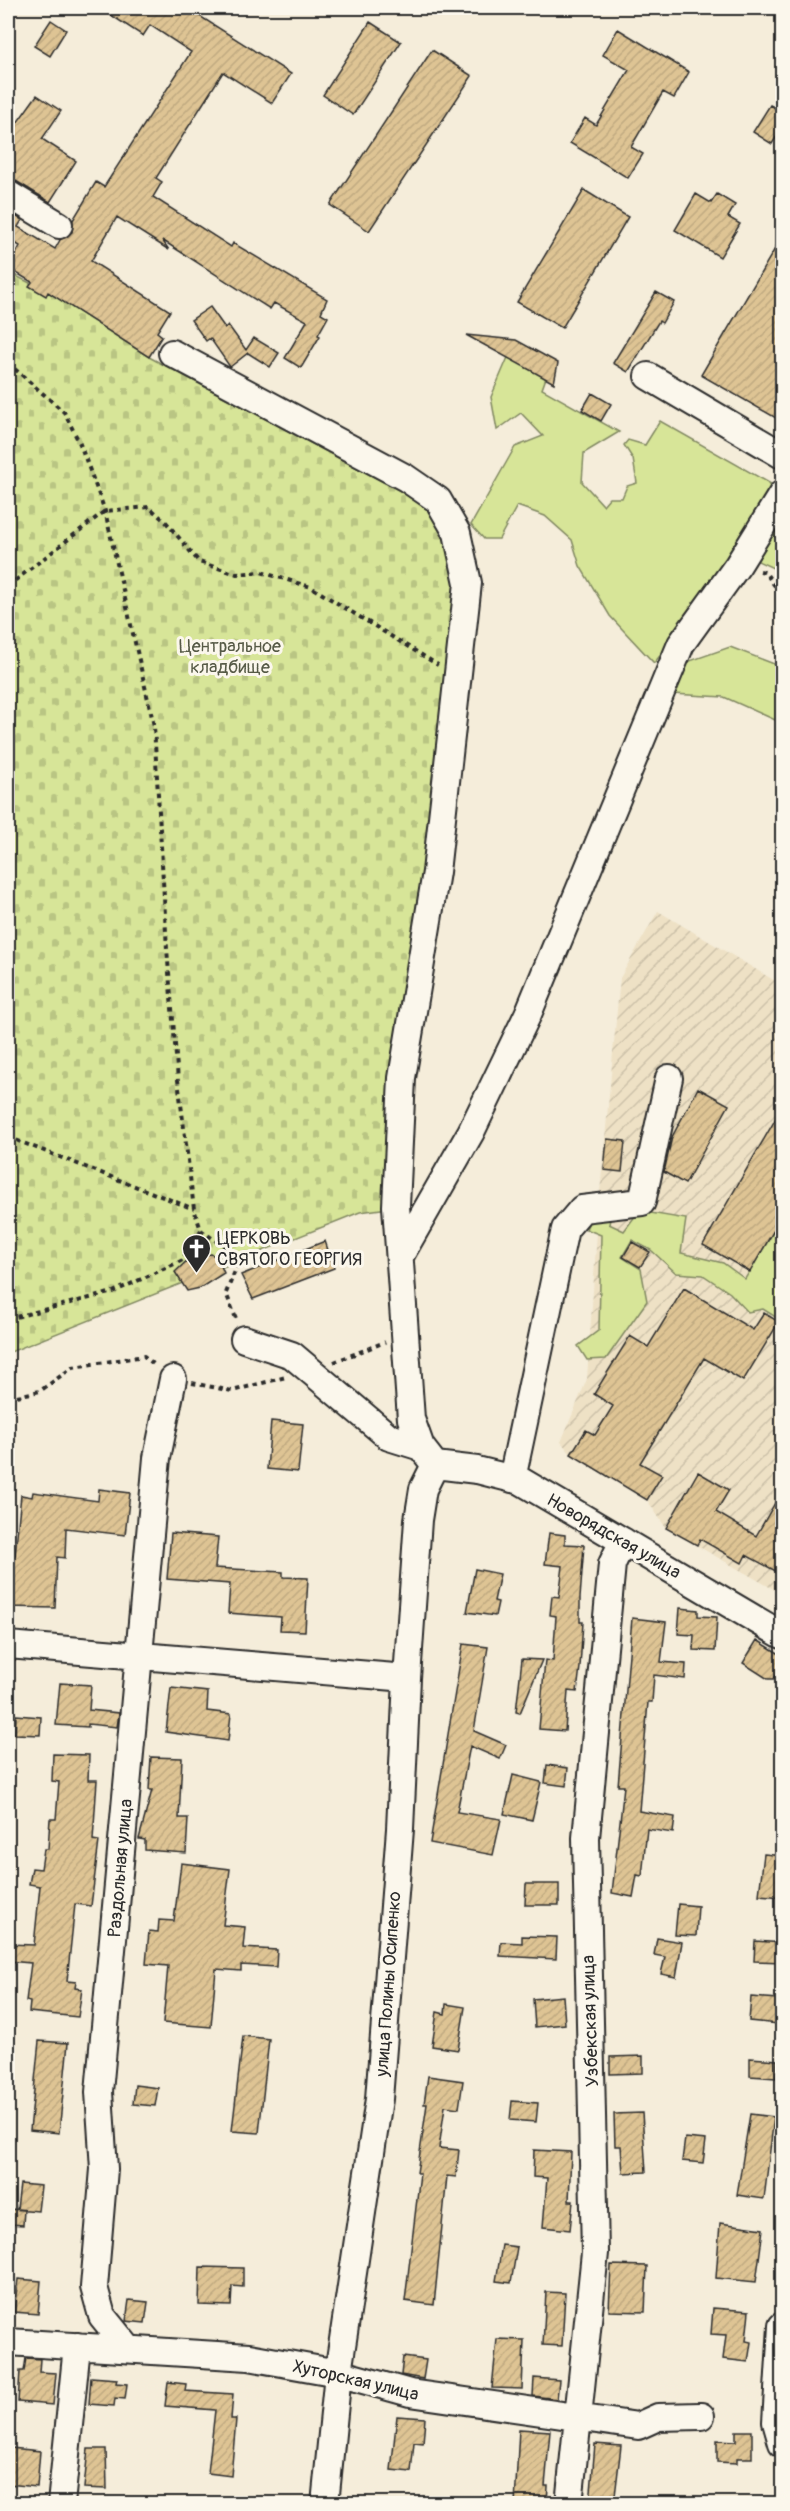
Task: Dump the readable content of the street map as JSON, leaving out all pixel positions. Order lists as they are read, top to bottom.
{
  "streets": {
    "street": [
      "Новорядская улица",
      "Раздольная улица",
      "улица Полины Осипенко",
      "Узбекская улица",
      "Хуторская улица"
    ]
  },
  "crossings": [
    ["Новорядская улица", "улица Полины Осипенко"],
    ["Новорядская улица", "Узбекская улица"],
    ["Раздольная улица", "Хуторская улица"],
    ["улица Полины Осипенко", "Хуторская улица"],
    ["Узбекская улица", "Хуторская улица"]
  ],
  "parks": ["Центральное кладбище"],
  "places": {
    "church": ["ЦЕРКОВЬ СВЯТОГО ГЕОРГИЯ"]
  }
}
